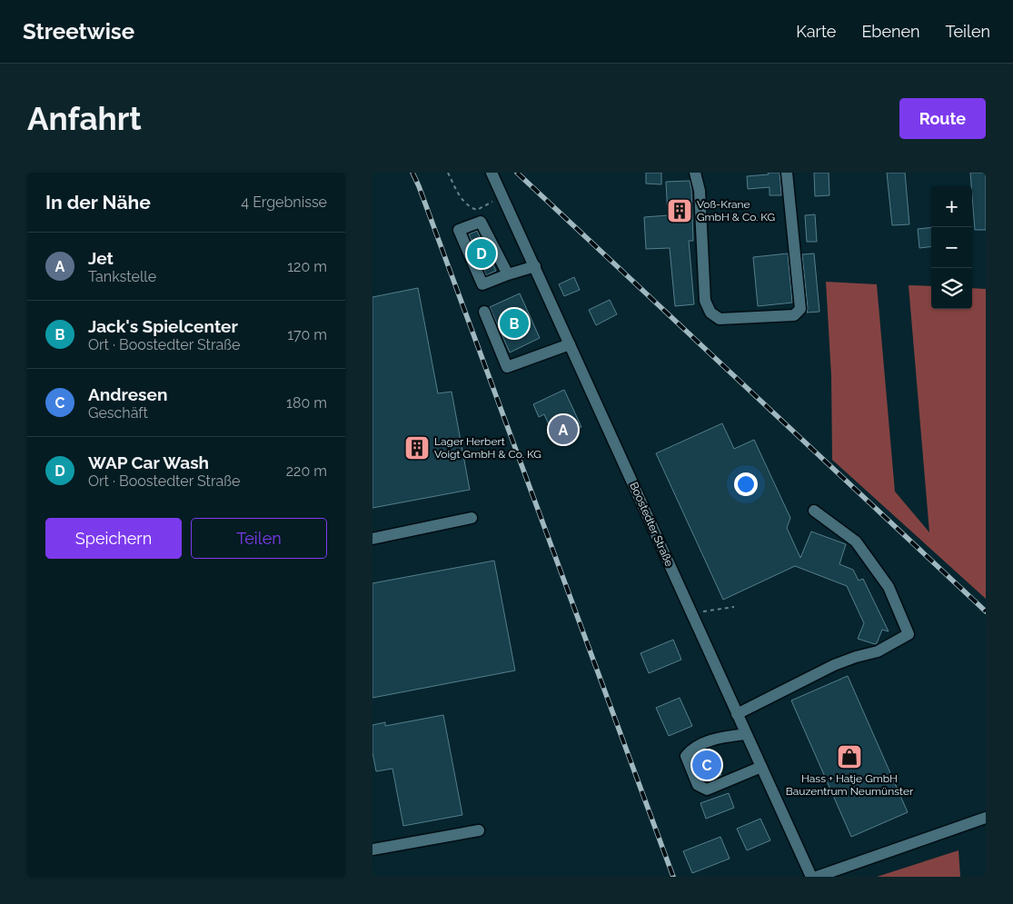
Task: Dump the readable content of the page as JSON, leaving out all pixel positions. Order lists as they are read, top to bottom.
{
  "streets": {
    "street": ["Boostedter Straße"]
  },
  "places": {
    "building": ["Voß-Krane GmbH & Co. KG", "Lager Herbert Voigt GmbH & Co. KG"],
    "shop": ["Hass + Hatje GmbH Bauzentrum Neumünster"]
  },
  "page": {
    "header": "Streetwise",
    "nav": ["Karte", "Ebenen", "Teilen"],
    "buttons": [
      "Route",
      ["Speichern", "Teilen"]
    ],
    "title": "Anfahrt",
    "heading": ["In der Nähe", "4 Ergebnisse"],
    "map_buttons": ["+", "−"],
    "list": [
      {
        "mark": "A",
        "name": "Jet",
        "note": "Tankstelle",
        "value": "120 m"
      },
      {
        "mark": "B",
        "name": "Jack's Spielcenter",
        "note": "Ort · Boostedter Straße",
        "value": "170 m"
      },
      {
        "mark": "C",
        "name": "Andresen",
        "note": "Geschäft",
        "value": "180 m"
      },
      {
        "mark": "D",
        "name": "WAP Car Wash",
        "note": "Ort · Boostedter Straße",
        "value": "220 m"
      }
    ],
    "pins": [
      "D",
      "B",
      "A",
      "C"
    ]
  }
}
